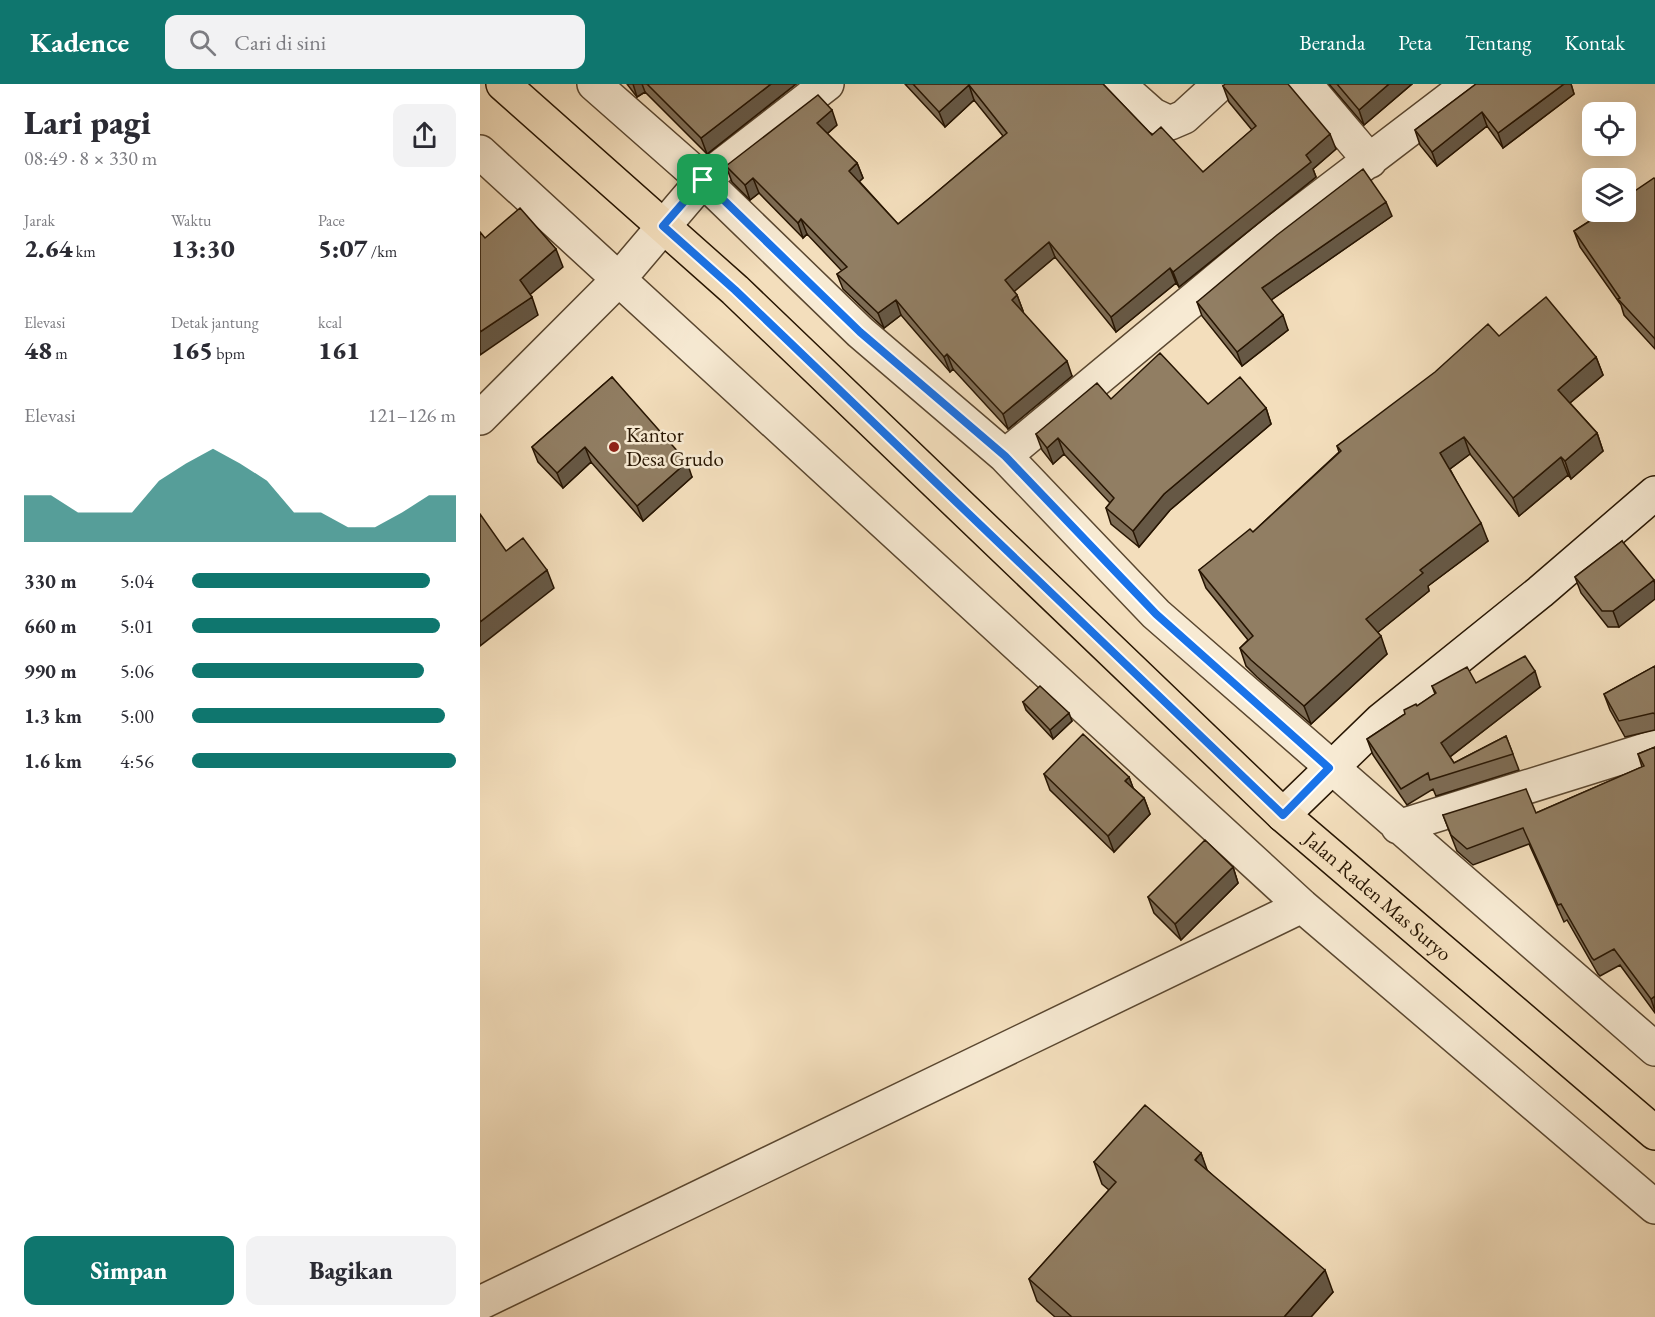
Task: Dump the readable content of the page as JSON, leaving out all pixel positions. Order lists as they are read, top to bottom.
{
  "streets": {
    "main road": ["Jalan Raden Mas Suryo"]
  },
  "places": ["Kantor Desa Grudo"],
  "page": {
    "header": "Kadence",
    "search": "Cari di sini",
    "nav": [
      "Beranda",
      "Peta",
      "Tentang",
      "Kontak"
    ],
    "heading": ["Lari pagi", "08:49 · 8 × 330 m"],
    "stats": [
      ["Jarak", "2.64 km"],
      ["Waktu", "13:30"],
      ["Pace", "5:07 /km"],
      ["Elevasi", "48 m"],
      ["Detak jantung", "165 bpm"],
      ["kcal", "161"]
    ],
    "chart": ["Elevasi", "121–126 m"],
    "list": [
      {
        "name": "330 m",
        "note": "5:04"
      },
      {
        "name": "660 m",
        "note": "5:01"
      },
      {
        "name": "990 m",
        "note": "5:06"
      },
      {
        "name": "1.3 km",
        "note": "5:00"
      },
      {
        "name": "1.6 km",
        "note": "4:56"
      }
    ],
    "buttons": ["Simpan", "Bagikan"]
  }
}
